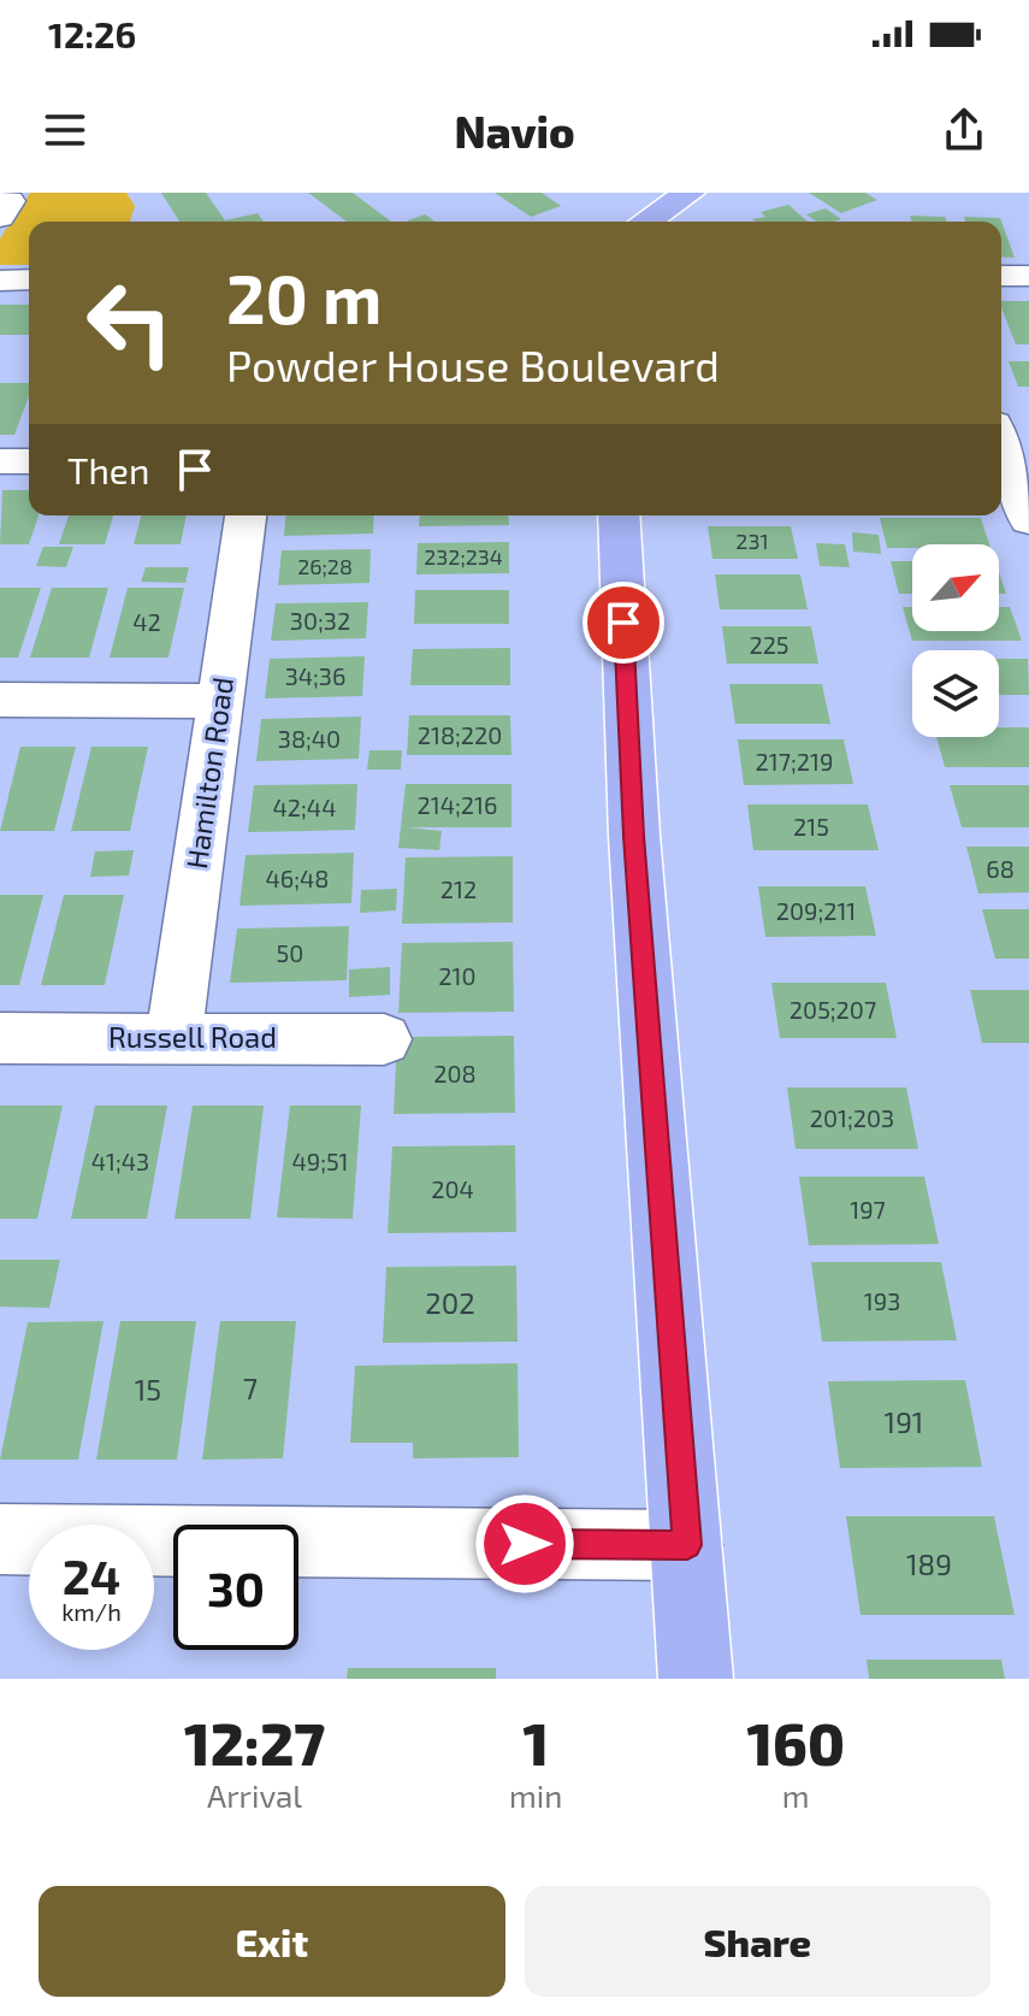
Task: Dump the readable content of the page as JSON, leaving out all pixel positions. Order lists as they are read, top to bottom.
{
  "streets": {
    "street": ["Hamilton Road", "Russell Road"]
  },
  "crossings": [
    ["Hamilton Road", "Russell Road"]
  ],
  "house_numbers": [
    "231",
    "232;234",
    "26;28",
    "30;32",
    "42",
    "225",
    "34;36",
    "218;220",
    "38;40",
    "217;219",
    "214;216",
    "42;44",
    "215",
    "68",
    "46;48",
    "212",
    "209;211",
    "50",
    "210",
    "205;207",
    "208",
    "201;203",
    "41;43",
    "49;51",
    "204",
    "197",
    "193",
    "202",
    "7",
    "15",
    "191",
    "189"
  ],
  "north": "top right",
  "page": {
    "status": "12:26",
    "header": "Navio",
    "turn": ["20 m", "Powder House Boulevard"],
    "then": "Then",
    "speed": "24 km/h",
    "limit": "30",
    "eta": [
      "12:27",
      "Arrival",
      "1",
      "min",
      "160",
      "m"
    ],
    "buttons": ["Exit", "Share"]
  }
}
